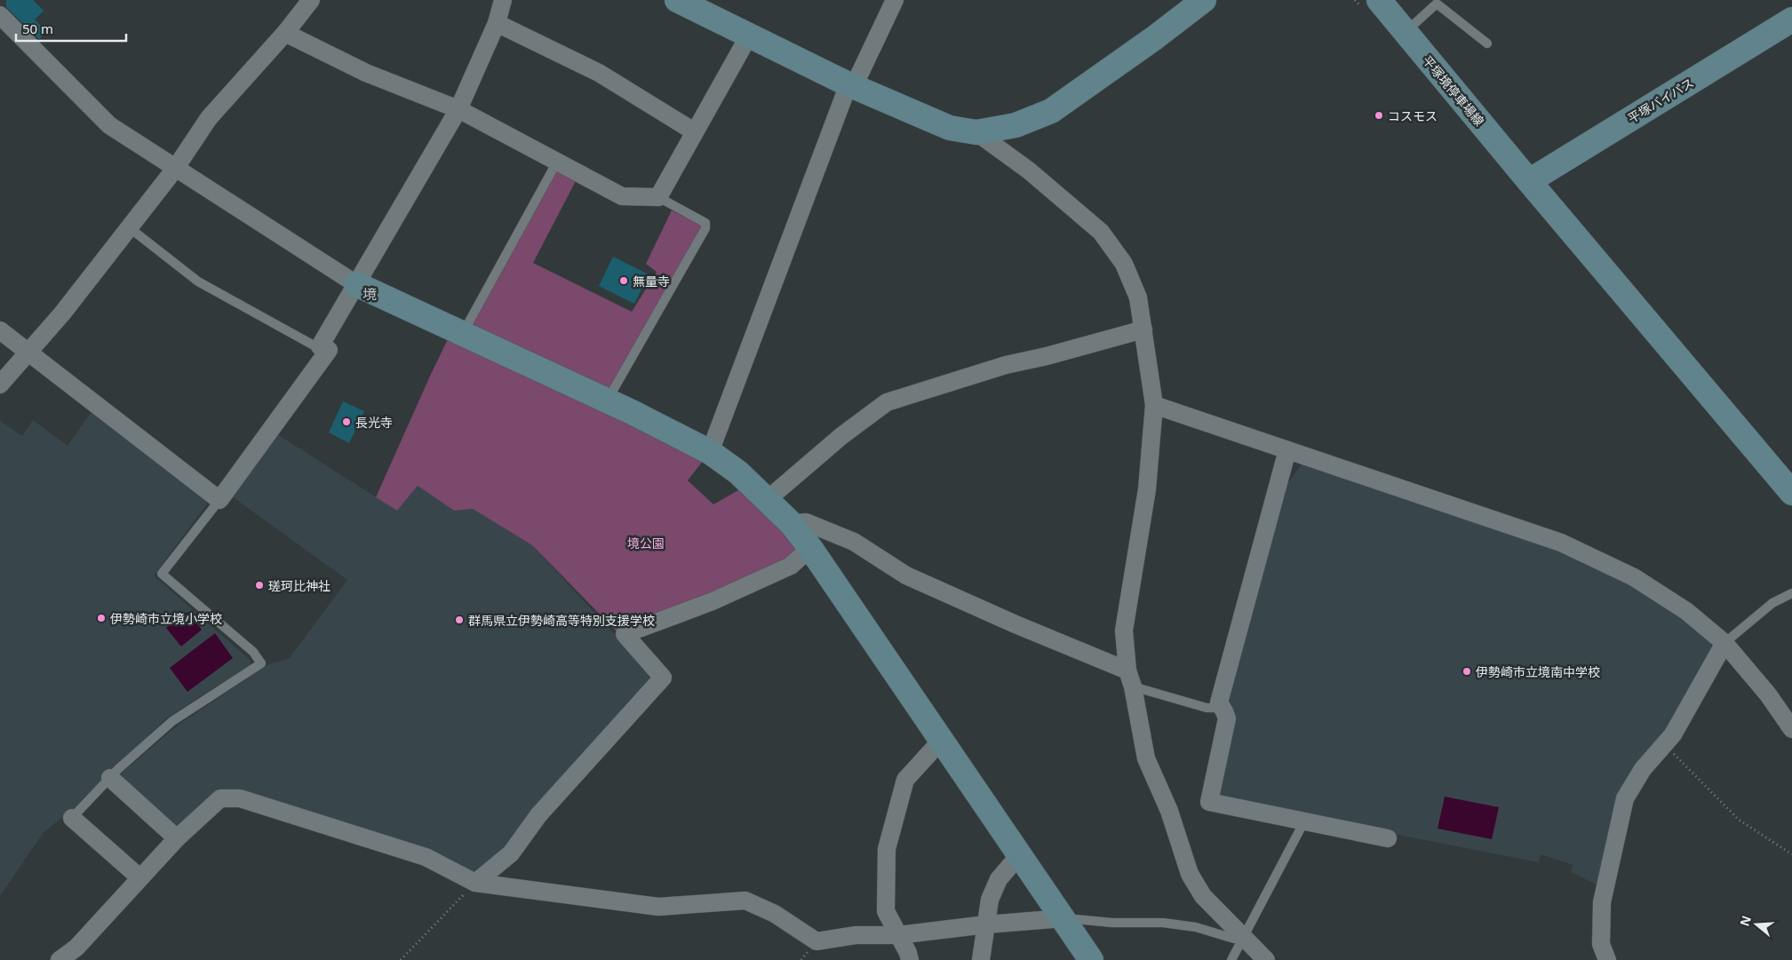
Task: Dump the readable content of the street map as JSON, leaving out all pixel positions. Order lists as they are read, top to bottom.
{
  "streets": {
    "street": ["平塚境停車場線", "平塚バイパス"]
  },
  "crossings": [
    ["平塚境停車場線", "平塚バイパス"]
  ],
  "districts": ["境"],
  "parks": ["境公園"],
  "places": [
    "コスモス",
    "無量寺",
    "長光寺",
    "瑳珂比神社",
    "伊勢崎市立境小学校",
    "群馬県立伊勢崎高等特別支援学校",
    "伊勢崎市立境南中学校"
  ],
  "scale_bar": "50 m",
  "north": "left"
}
